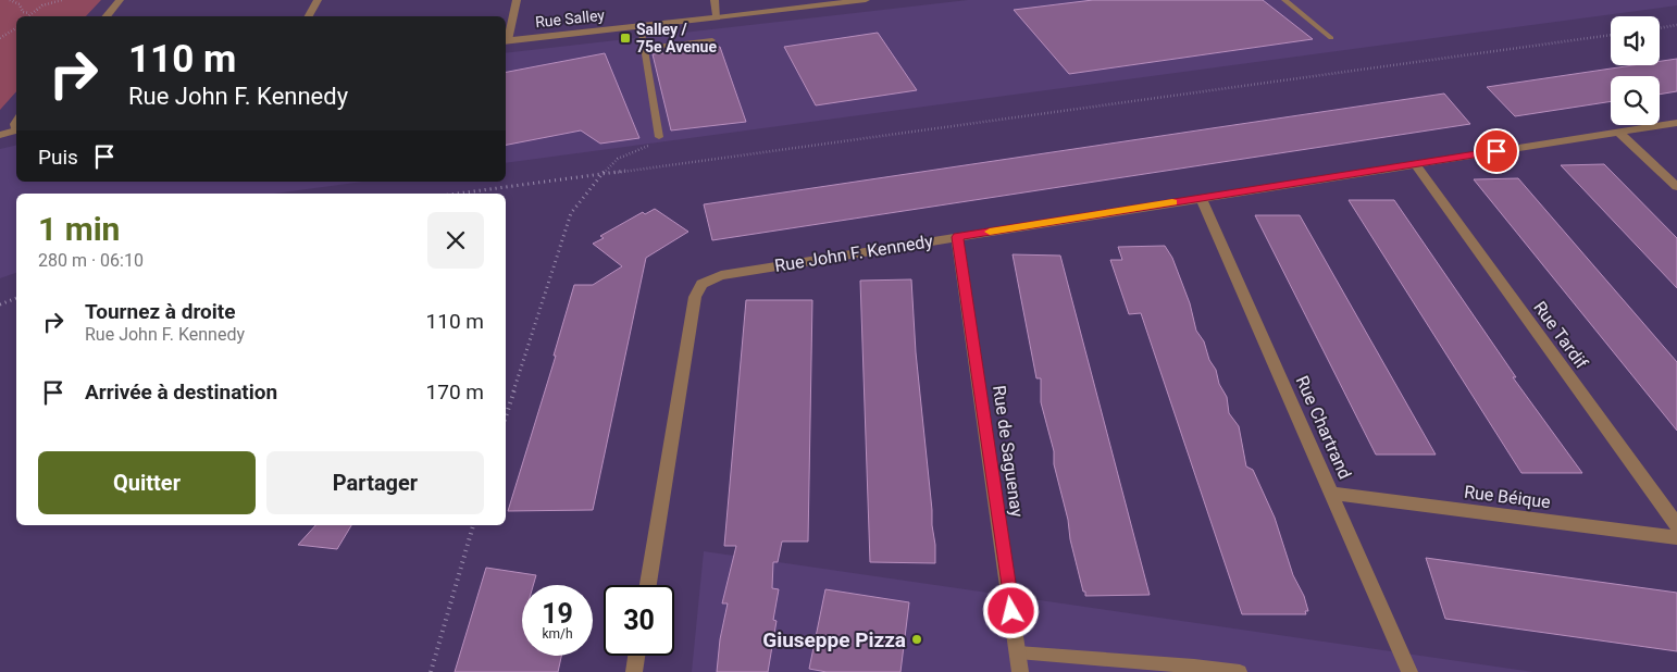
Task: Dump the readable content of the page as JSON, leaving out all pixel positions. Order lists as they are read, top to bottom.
{
  "streets": {
    "street": [
      "Rue Salley",
      "Rue John F. Kennedy",
      "Rue Tardif",
      "Rue Chartrand",
      "Rue de Saguenay",
      "Rue Béique"
    ]
  },
  "crossings": [
    ["Rue John F. Kennedy", "Rue Tardif"],
    ["Rue John F. Kennedy", "Rue Chartrand"],
    ["Rue John F. Kennedy", "Rue de Saguenay"],
    ["Rue Chartrand", "Rue Béique"]
  ],
  "places": {
    "transit": ["Salley / 75e Avenue"],
    "other": ["Giuseppe Pizza"]
  },
  "page": {
    "turn": ["110 m", "Rue John F. Kennedy"],
    "then": "Puis",
    "heading": ["1 min", "280 m · 06:10"],
    "list": [
      {
        "name": "Tournez à droite",
        "note": "Rue John F. Kennedy",
        "value": "110 m"
      },
      {
        "name": "Arrivée à destination",
        "value": "170 m"
      }
    ],
    "buttons": ["Quitter", "Partager"],
    "speed": "19 km/h",
    "limit": "30"
  }
}
